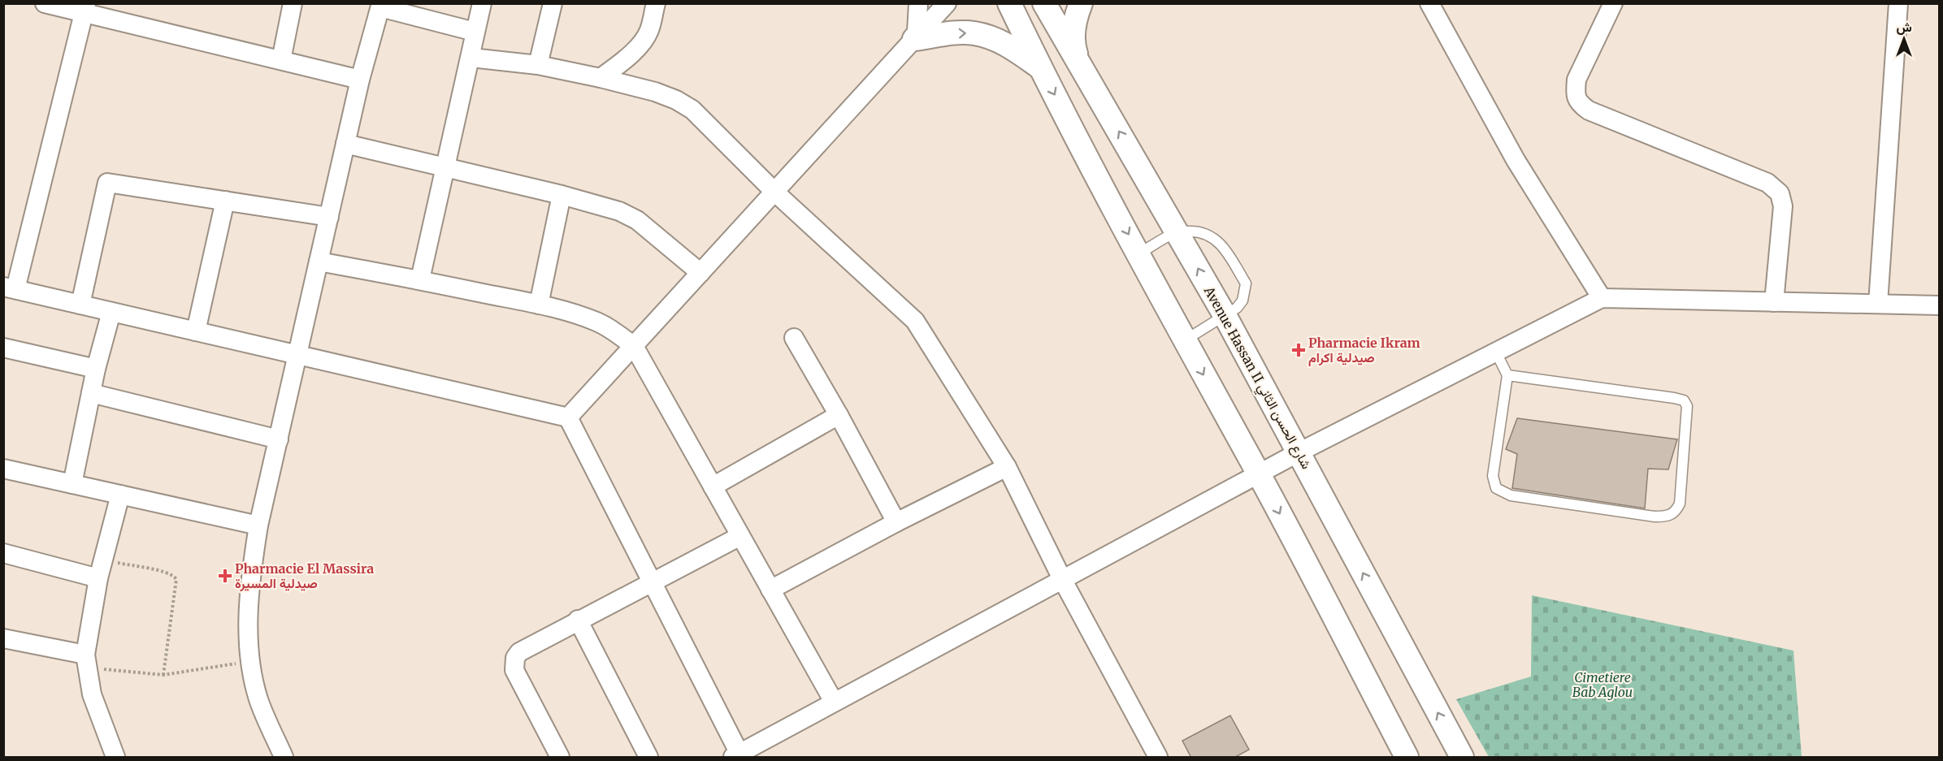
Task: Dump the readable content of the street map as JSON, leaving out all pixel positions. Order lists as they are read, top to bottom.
{
  "streets": {
    "street": ["Avenue Hassan II شارع الحسن الثاني"]
  },
  "parks": ["Cimetiere Bab Aglou"],
  "places": {
    "health": ["Pharmacie Ikram صيدلية اكرام", "Pharmacie El Massira صيدلية المسيرة"]
  },
  "north": "top"
}
